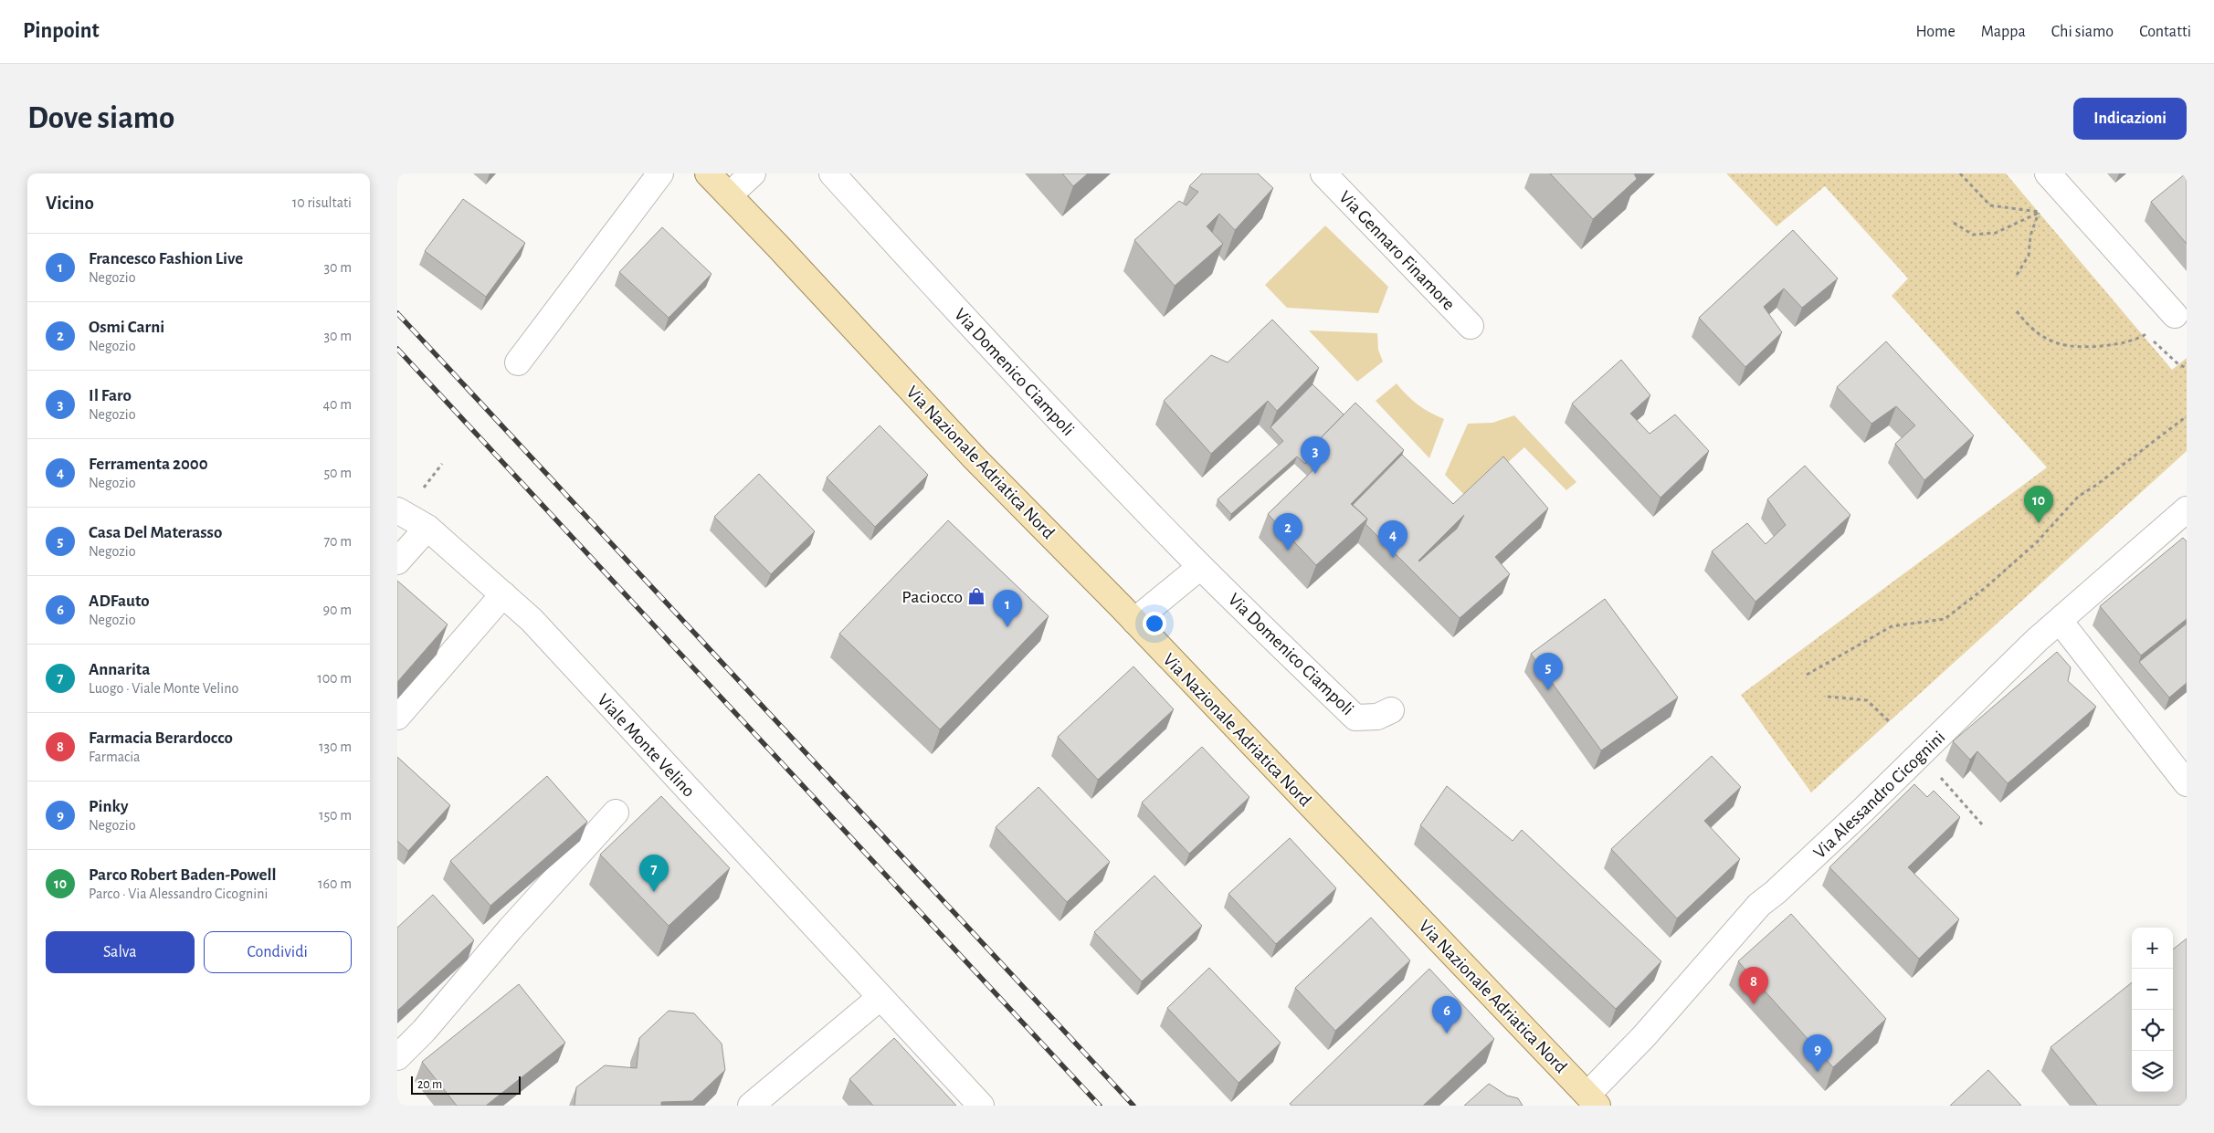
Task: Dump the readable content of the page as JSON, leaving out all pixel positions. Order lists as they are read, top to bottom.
{
  "streets": {
    "main road": ["Via Nazionale Adriatica Nord"],
    "street": [
      "Via Gennaro Finamore",
      "Via Domenico Ciampoli",
      "Viale Monte Velino",
      "Via Alessandro Cicognini"
    ]
  },
  "crossings": [
    ["Via Nazionale Adriatica Nord", "Via Alessandro Cicognini"]
  ],
  "places": {
    "shop": ["Paciocco"]
  },
  "scale_bar": "20 m",
  "page": {
    "header": "Pinpoint",
    "nav": [
      "Home",
      "Mappa",
      "Chi siamo",
      "Contatti"
    ],
    "buttons": [
      "Indicazioni",
      ["Salva", "Condividi"]
    ],
    "title": "Dove siamo",
    "heading": ["Vicino", "10 risultati"],
    "list": [
      {
        "mark": "1",
        "name": "Francesco Fashion Live",
        "note": "Negozio",
        "value": "30 m"
      },
      {
        "mark": "2",
        "name": "Osmi Carni",
        "note": "Negozio",
        "value": "30 m"
      },
      {
        "mark": "3",
        "name": "Il Faro",
        "note": "Negozio",
        "value": "40 m"
      },
      {
        "mark": "4",
        "name": "Ferramenta 2000",
        "note": "Negozio",
        "value": "50 m"
      },
      {
        "mark": "5",
        "name": "Casa Del Materasso",
        "note": "Negozio",
        "value": "70 m"
      },
      {
        "mark": "6",
        "name": "ADFauto",
        "note": "Negozio",
        "value": "90 m"
      },
      {
        "mark": "7",
        "name": "Annarita",
        "note": "Luogo · Viale Monte Velino",
        "value": "100 m"
      },
      {
        "mark": "8",
        "name": "Farmacia Berardocco",
        "note": "Farmacia",
        "value": "130 m"
      },
      {
        "mark": "9",
        "name": "Pinky",
        "note": "Negozio",
        "value": "150 m"
      },
      {
        "mark": "10",
        "name": "Parco Robert Baden-Powell",
        "note": "Parco · Via Alessandro Cicognini",
        "value": "160 m"
      }
    ],
    "pins": [
      "3",
      "10",
      "2",
      "4",
      "1",
      "5",
      "7",
      "8",
      "6",
      "9"
    ],
    "map_buttons": ["+", "−"],
    "scale": "20 m"
  }
}
